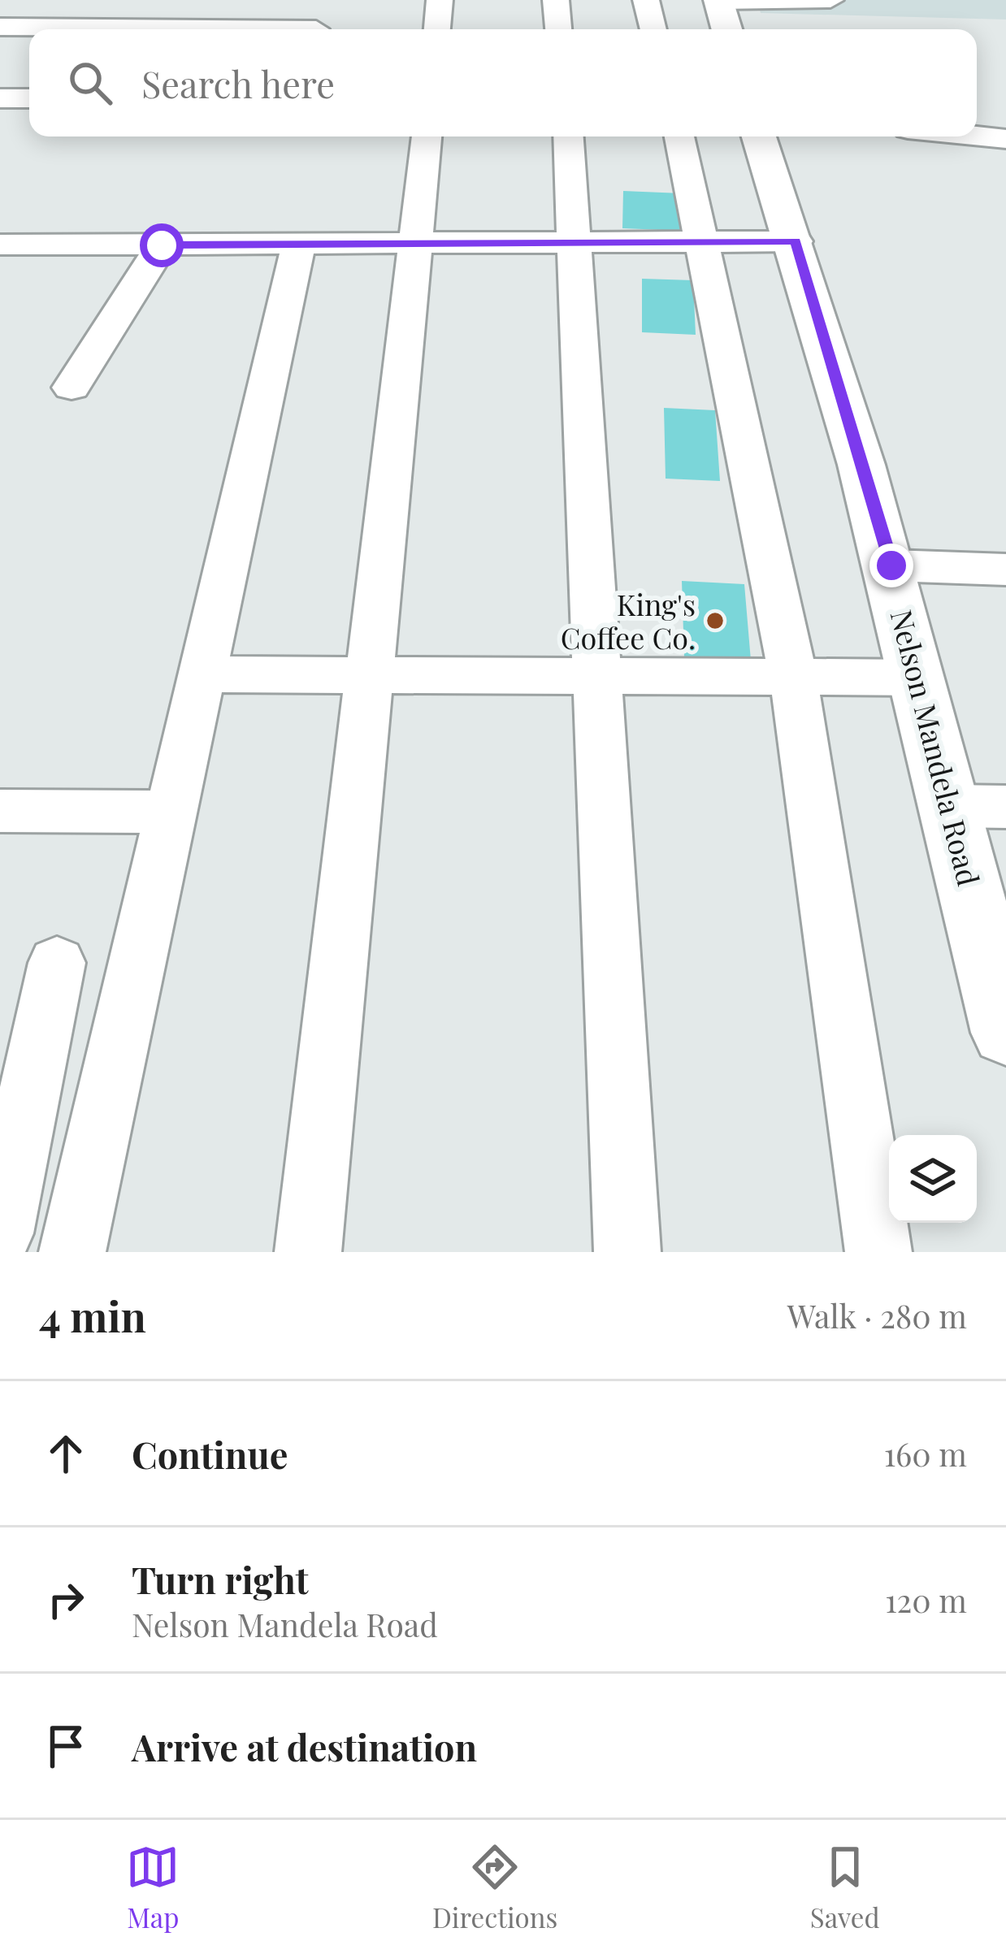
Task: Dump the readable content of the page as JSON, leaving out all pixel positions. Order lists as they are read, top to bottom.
{
  "streets": {
    "main road": ["Nelson Mandela Road"]
  },
  "places": ["King's Coffee Co."],
  "page": {
    "search": "Search here",
    "heading": ["4 min", "Walk · 280 m"],
    "list": [
      ["Continue", "160 m"],
      ["Turn right", "Nelson Mandela Road", "120 m"],
      "Arrive at destination"
    ],
    "nav": ["Map", "Directions", "Saved"]
  }
}
